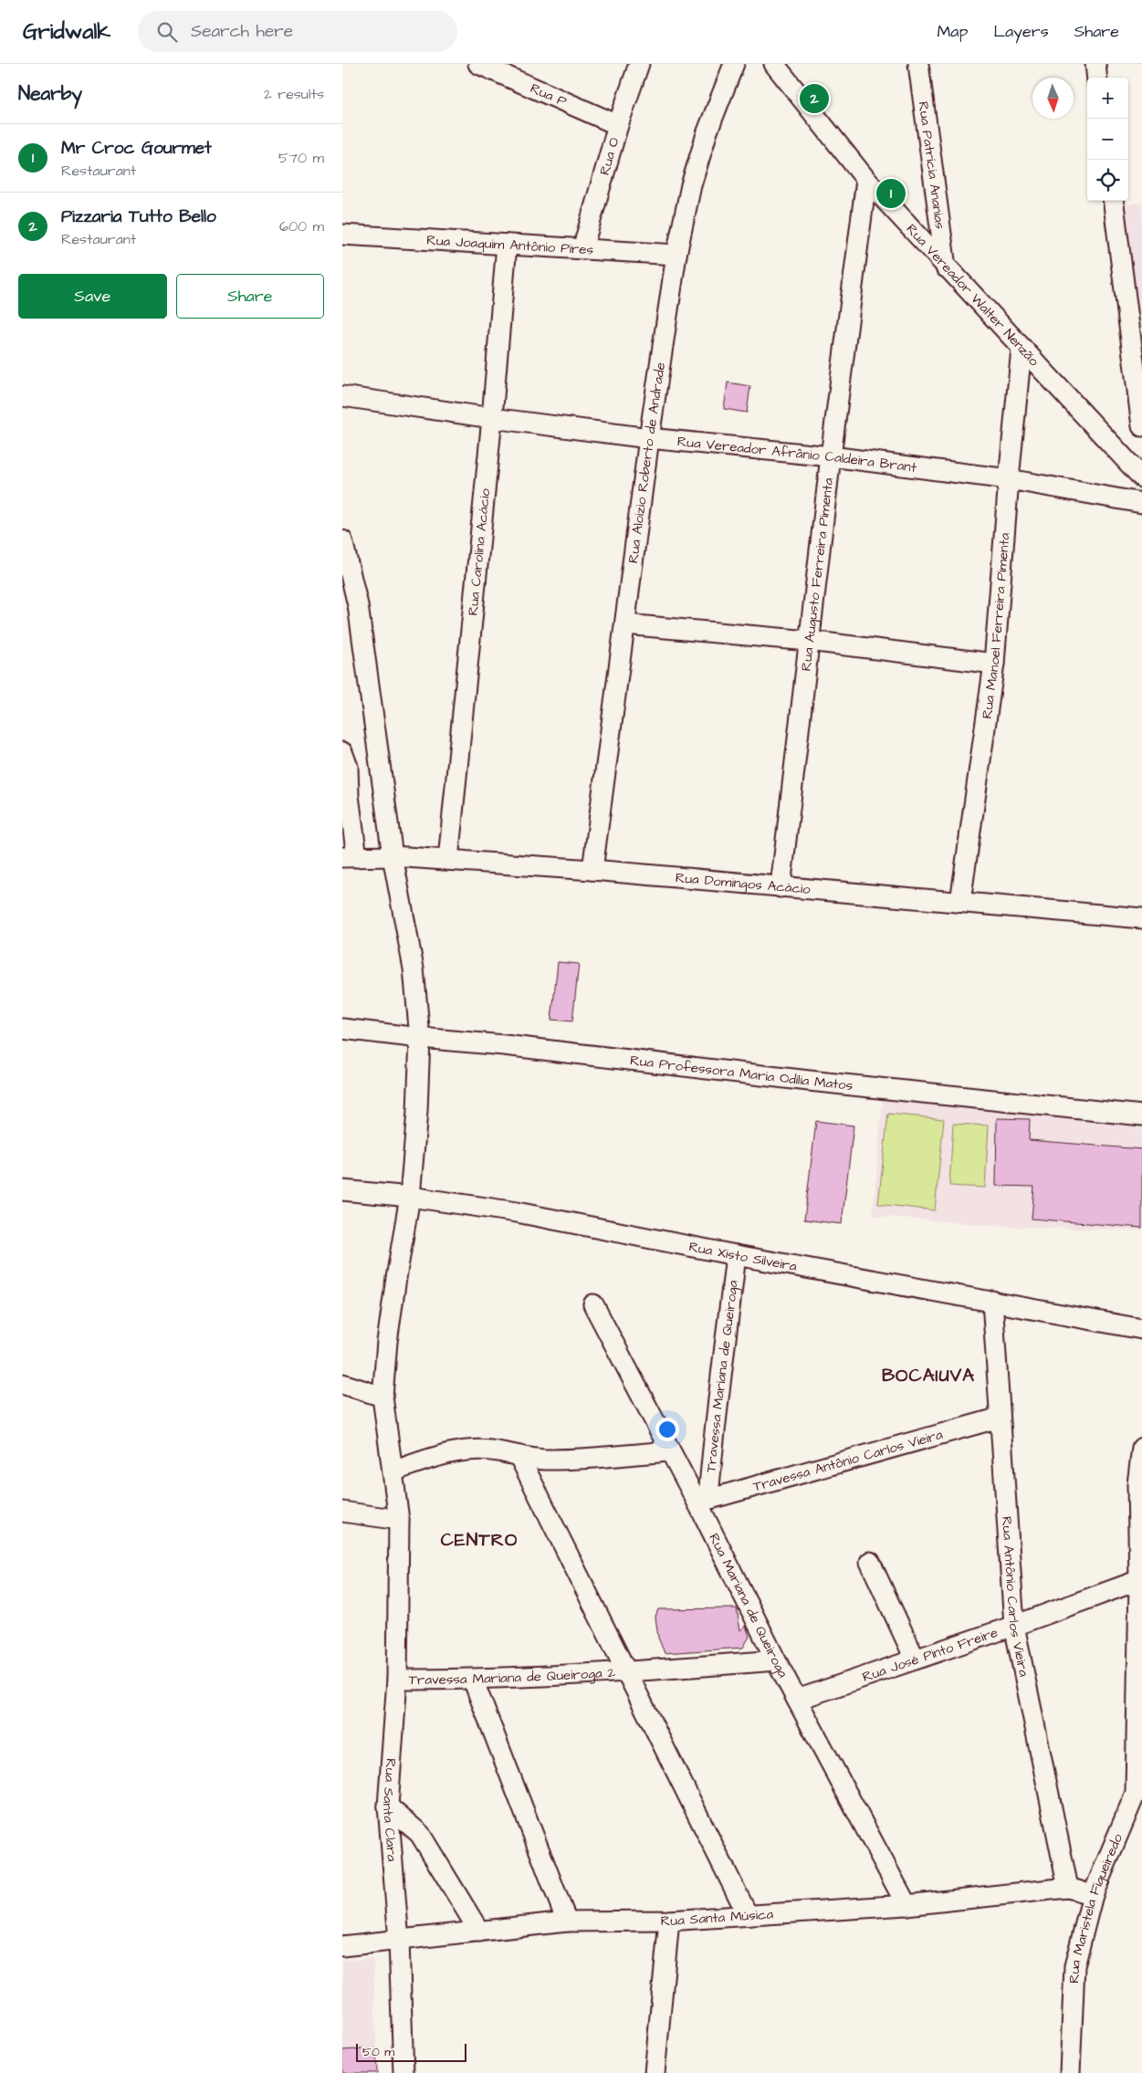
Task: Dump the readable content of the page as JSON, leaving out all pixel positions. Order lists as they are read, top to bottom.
{
  "streets": {
    "street": [
      "Rua P",
      "Rua O",
      "Rua Patrícia Ananias",
      "Rua Joaquim Antônio Pires",
      "Rua Vereador Walter Nenzão",
      "Rua Vereador Afrânio Caldeira Brant",
      "Rua Aloizio Roberto de Andrade",
      "Rua Carolina Acácio",
      "Rua Augusto Ferreira Pimenta",
      "Rua Manoel Ferreira Pimenta",
      "Rua Domingos Acácio",
      "Rua Professora Maria Odília Matos",
      "Rua Xisto Silveira",
      "Travessa Mariana de Queiroga",
      "Travessa Antônio Carlos Vieira",
      "Rua Antônio Carlos Vieira",
      "Rua Mariana de Queiroga",
      "Rua José Pinto Freire",
      "Travessa Mariana de Queiroga 2",
      "Rua Santa Clara",
      "Rua Maristela Figueiredo",
      "Rua Santa Música"
    ]
  },
  "crossings": [
    ["Rua P", "Rua O"],
    ["Rua O", "Rua Joaquim Antônio Pires"],
    ["Rua Patrícia Ananias", "Rua Vereador Walter Nenzão"],
    ["Rua Joaquim Antônio Pires", "Rua Aloizio Roberto de Andrade"],
    ["Rua Joaquim Antônio Pires", "Rua Carolina Acácio"],
    ["Rua Vereador Walter Nenzão", "Rua Augusto Ferreira Pimenta"],
    ["Rua Vereador Walter Nenzão", "Rua Manoel Ferreira Pimenta"],
    ["Rua Vereador Afrânio Caldeira Brant", "Rua Aloizio Roberto de Andrade"],
    ["Rua Vereador Afrânio Caldeira Brant", "Rua Carolina Acácio"],
    ["Rua Vereador Afrânio Caldeira Brant", "Rua Augusto Ferreira Pimenta"],
    ["Rua Vereador Afrânio Caldeira Brant", "Rua Manoel Ferreira Pimenta"],
    ["Rua Aloizio Roberto de Andrade", "Rua Domingos Acácio"],
    ["Rua Carolina Acácio", "Rua Domingos Acácio"],
    ["Rua Augusto Ferreira Pimenta", "Rua Domingos Acácio"],
    ["Rua Manoel Ferreira Pimenta", "Rua Domingos Acácio"],
    ["Rua Domingos Acácio", "Rua Santa Clara"],
    ["Rua Professora Maria Odília Matos", "Rua Santa Clara"],
    ["Rua Xisto Silveira", "Travessa Mariana de Queiroga"],
    ["Rua Xisto Silveira", "Rua Antônio Carlos Vieira"],
    ["Rua Xisto Silveira", "Rua Santa Clara"],
    ["Travessa Mariana de Queiroga", "Travessa Antônio Carlos Vieira"],
    ["Travessa Mariana de Queiroga", "Rua Mariana de Queiroga"],
    ["Travessa Antônio Carlos Vieira", "Rua Antônio Carlos Vieira"],
    ["Travessa Antônio Carlos Vieira", "Rua Mariana de Queiroga"],
    ["Rua Antônio Carlos Vieira", "Rua José Pinto Freire"],
    ["Rua Antônio Carlos Vieira", "Rua Santa Música"],
    ["Rua Mariana de Queiroga", "Rua José Pinto Freire"],
    ["Rua Mariana de Queiroga", "Rua Santa Música"],
    ["Rua José Pinto Freire", "Rua Maristela Figueiredo"],
    ["Travessa Mariana de Queiroga 2", "Rua Santa Clara"],
    ["Rua Santa Clara", "Rua Santa Música"],
    ["Rua Maristela Figueiredo", "Rua Santa Música"]
  ],
  "districts": ["BOCAIUVA", "CENTRO"],
  "scale_bar": "50 m",
  "north": "bottom",
  "page": {
    "header": "Gridwalk",
    "search": "Search here",
    "nav": ["Map", "Layers", "Share"],
    "heading": ["Nearby", "2 results"],
    "map_buttons": ["+", "−"],
    "pins": ["2", "1"],
    "list": [
      {
        "mark": "1",
        "name": "Mr Croc Gourmet",
        "note": "Restaurant",
        "value": "570 m"
      },
      {
        "mark": "2",
        "name": "Pizzaria Tutto Bello",
        "note": "Restaurant",
        "value": "600 m"
      }
    ],
    "buttons": ["Save", "Share"],
    "scale": "50 m"
  }
}
